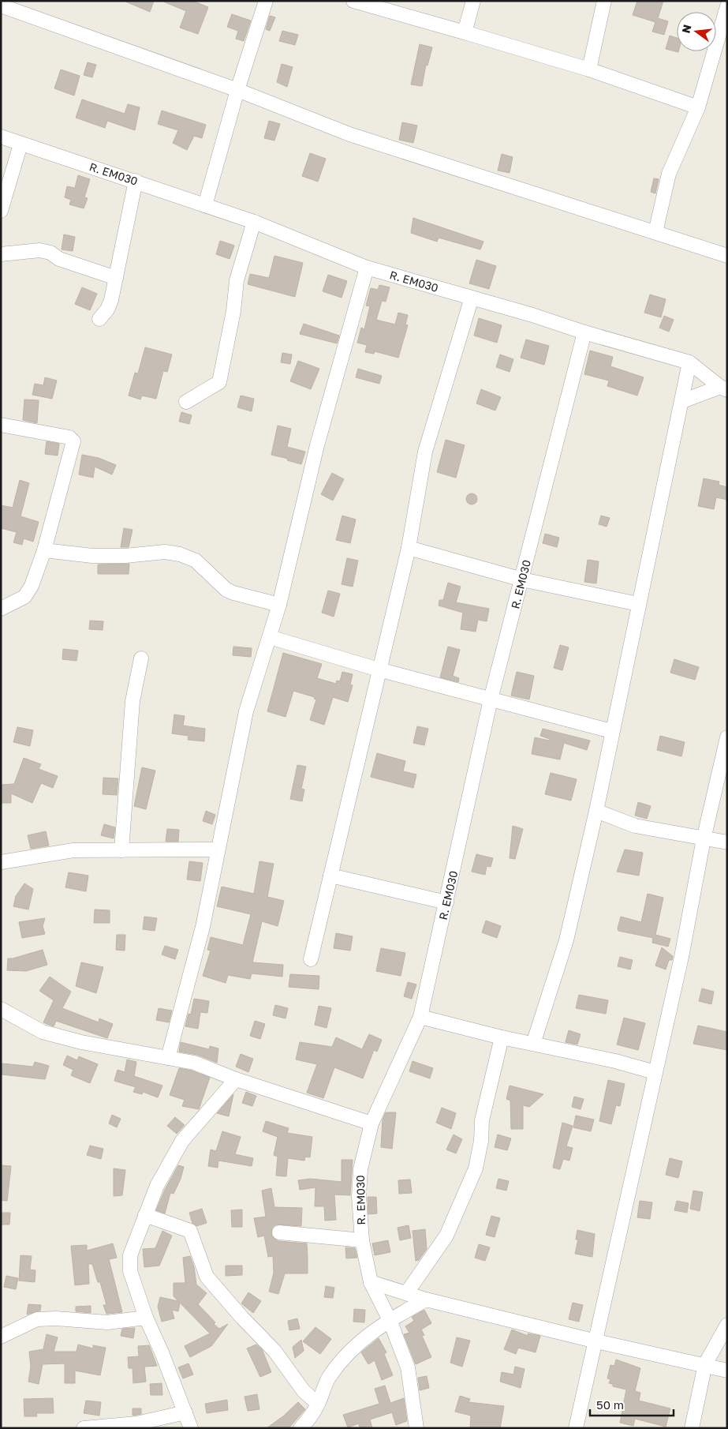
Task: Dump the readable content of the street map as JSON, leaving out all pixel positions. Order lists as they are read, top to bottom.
{
  "streets": {
    "street": ["R. EM030"]
  },
  "scale_bar": "50 m",
  "north": "left"
}
